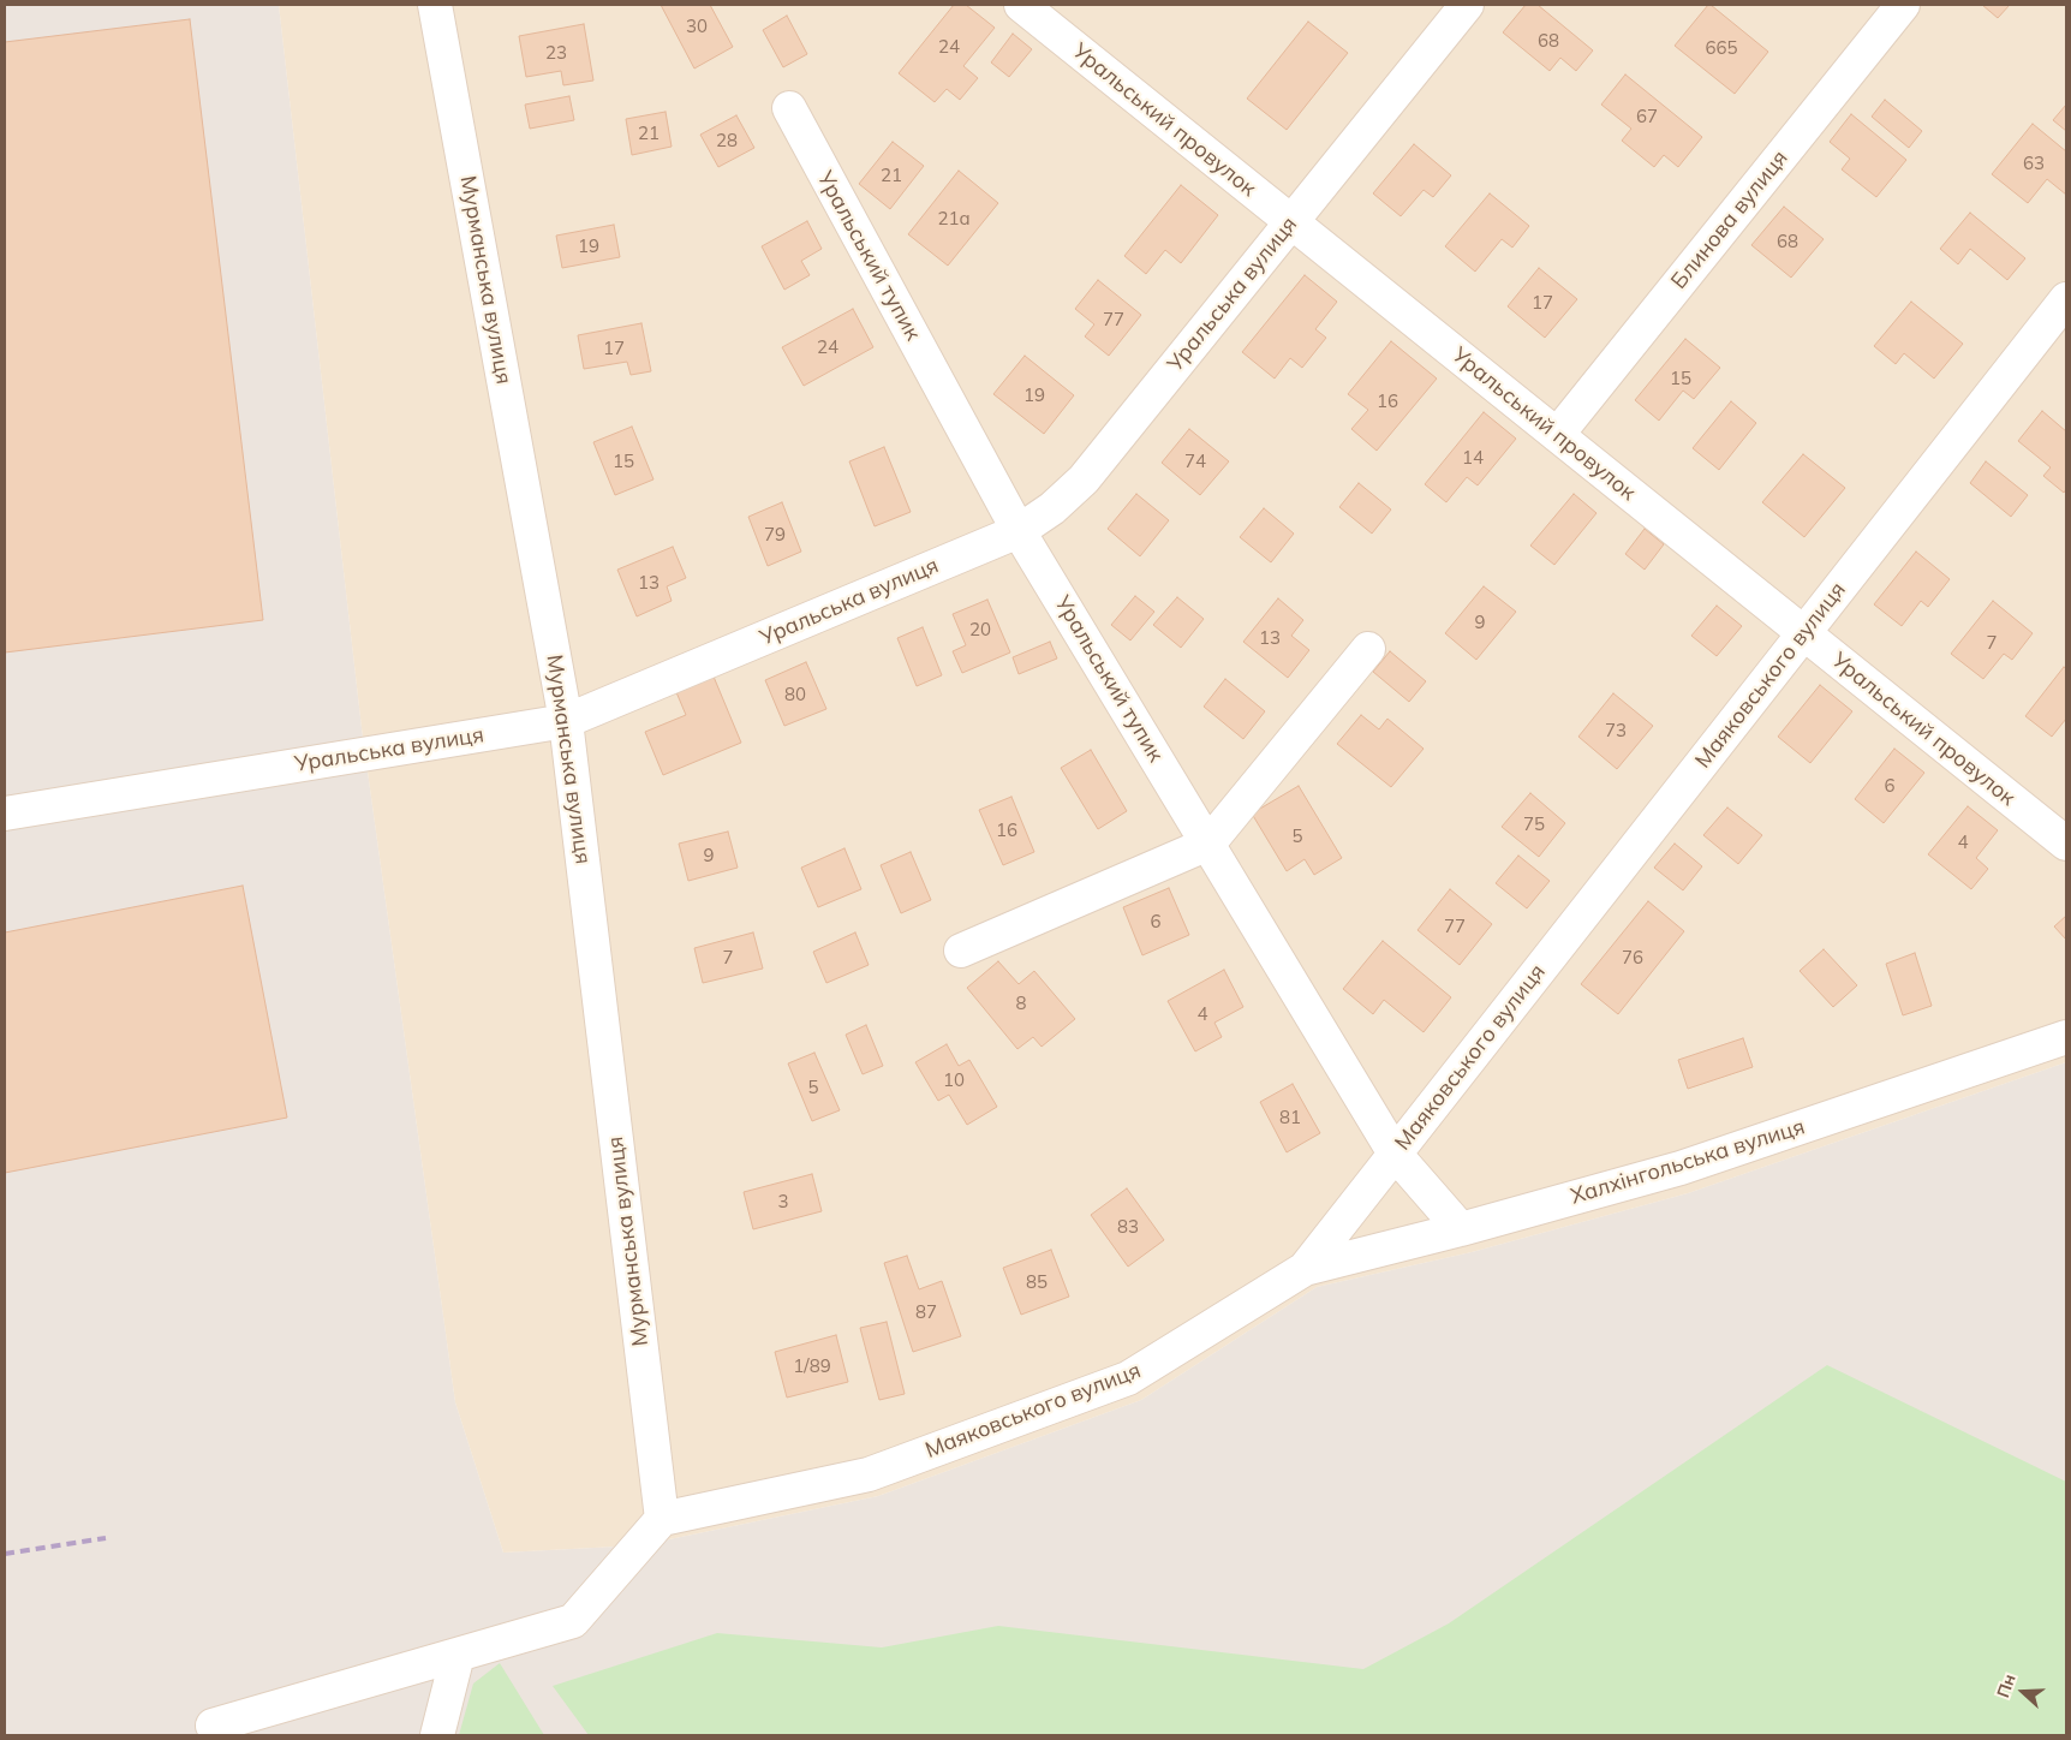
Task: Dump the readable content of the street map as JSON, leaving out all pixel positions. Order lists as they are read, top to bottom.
{
  "streets": {
    "street": [
      "Уральський провулок",
      "Блинова вулиця",
      "Уральський тупик",
      "Мурманська вулиця",
      "Уральська вулиця",
      "Маяковського вулиця",
      "Халхінгольська вулиця"
    ]
  },
  "crossings": [
    ["Уральський провулок", "Блинова вулиця"],
    ["Уральський провулок", "Уральська вулиця"],
    ["Уральський провулок", "Маяковського вулиця"],
    ["Уральський тупик", "Уральська вулиця"],
    ["Уральський тупик", "Маяковського вулиця"],
    ["Уральський тупик", "Халхінгольська вулиця"],
    ["Мурманська вулиця", "Уральська вулиця"],
    ["Мурманська вулиця", "Маяковського вулиця"],
    ["Маяковського вулиця", "Халхінгольська вулиця"]
  ],
  "house_numbers": [
    "30",
    "68",
    "24",
    "665",
    "23",
    "67",
    "21",
    "28",
    "63",
    "21",
    "21а",
    "68",
    "19",
    "17",
    "77",
    "24",
    "17",
    "15",
    "19",
    "16",
    "14",
    "15",
    "74",
    "79",
    "13",
    "9",
    "20",
    "13",
    "7",
    "80",
    "73",
    "6",
    "75",
    "16",
    "5",
    "4",
    "9",
    "6",
    "77",
    "7",
    "76",
    "8",
    "4",
    "10",
    "5",
    "81",
    "3",
    "83",
    "85",
    "87",
    "1/89"
  ],
  "north": "left"
}
